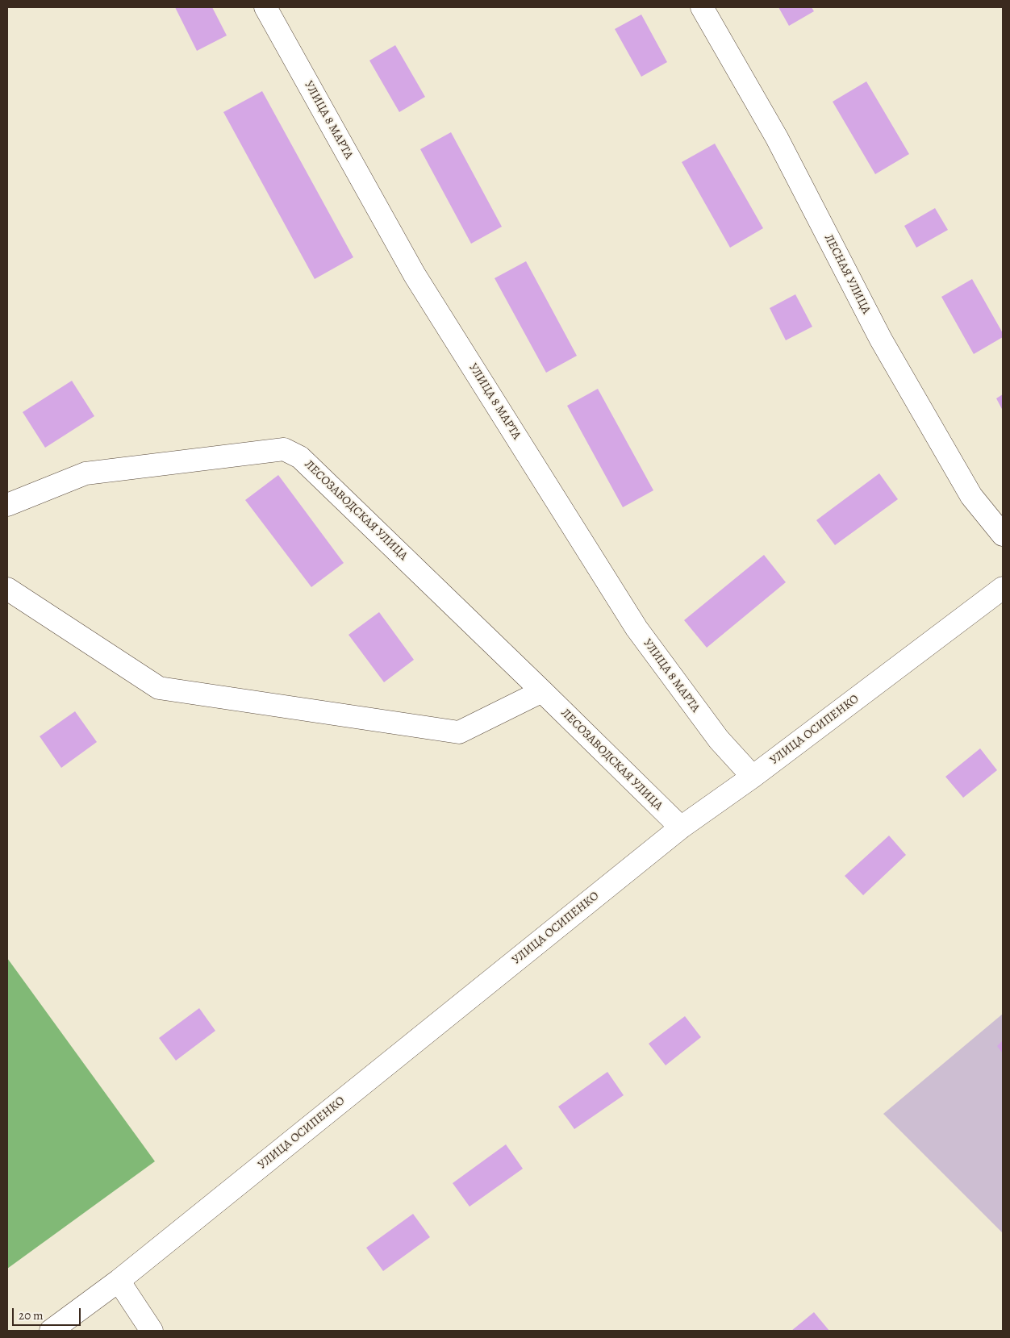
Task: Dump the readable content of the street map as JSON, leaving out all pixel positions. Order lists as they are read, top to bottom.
{
  "streets": {
    "street": [
      "УЛИЦА 8 МАРТА",
      "ЛЕСНАЯ УЛИЦА",
      "ЛЕСОЗАВОДСКАЯ УЛИЦА",
      "УЛИЦА ОСИПЕНКО"
    ]
  },
  "crossings": [
    ["УЛИЦА 8 МАРТА", "УЛИЦА ОСИПЕНКО"],
    ["ЛЕСОЗАВОДСКАЯ УЛИЦА", "УЛИЦА ОСИПЕНКО"]
  ],
  "scale_bar": "20 m"
}
